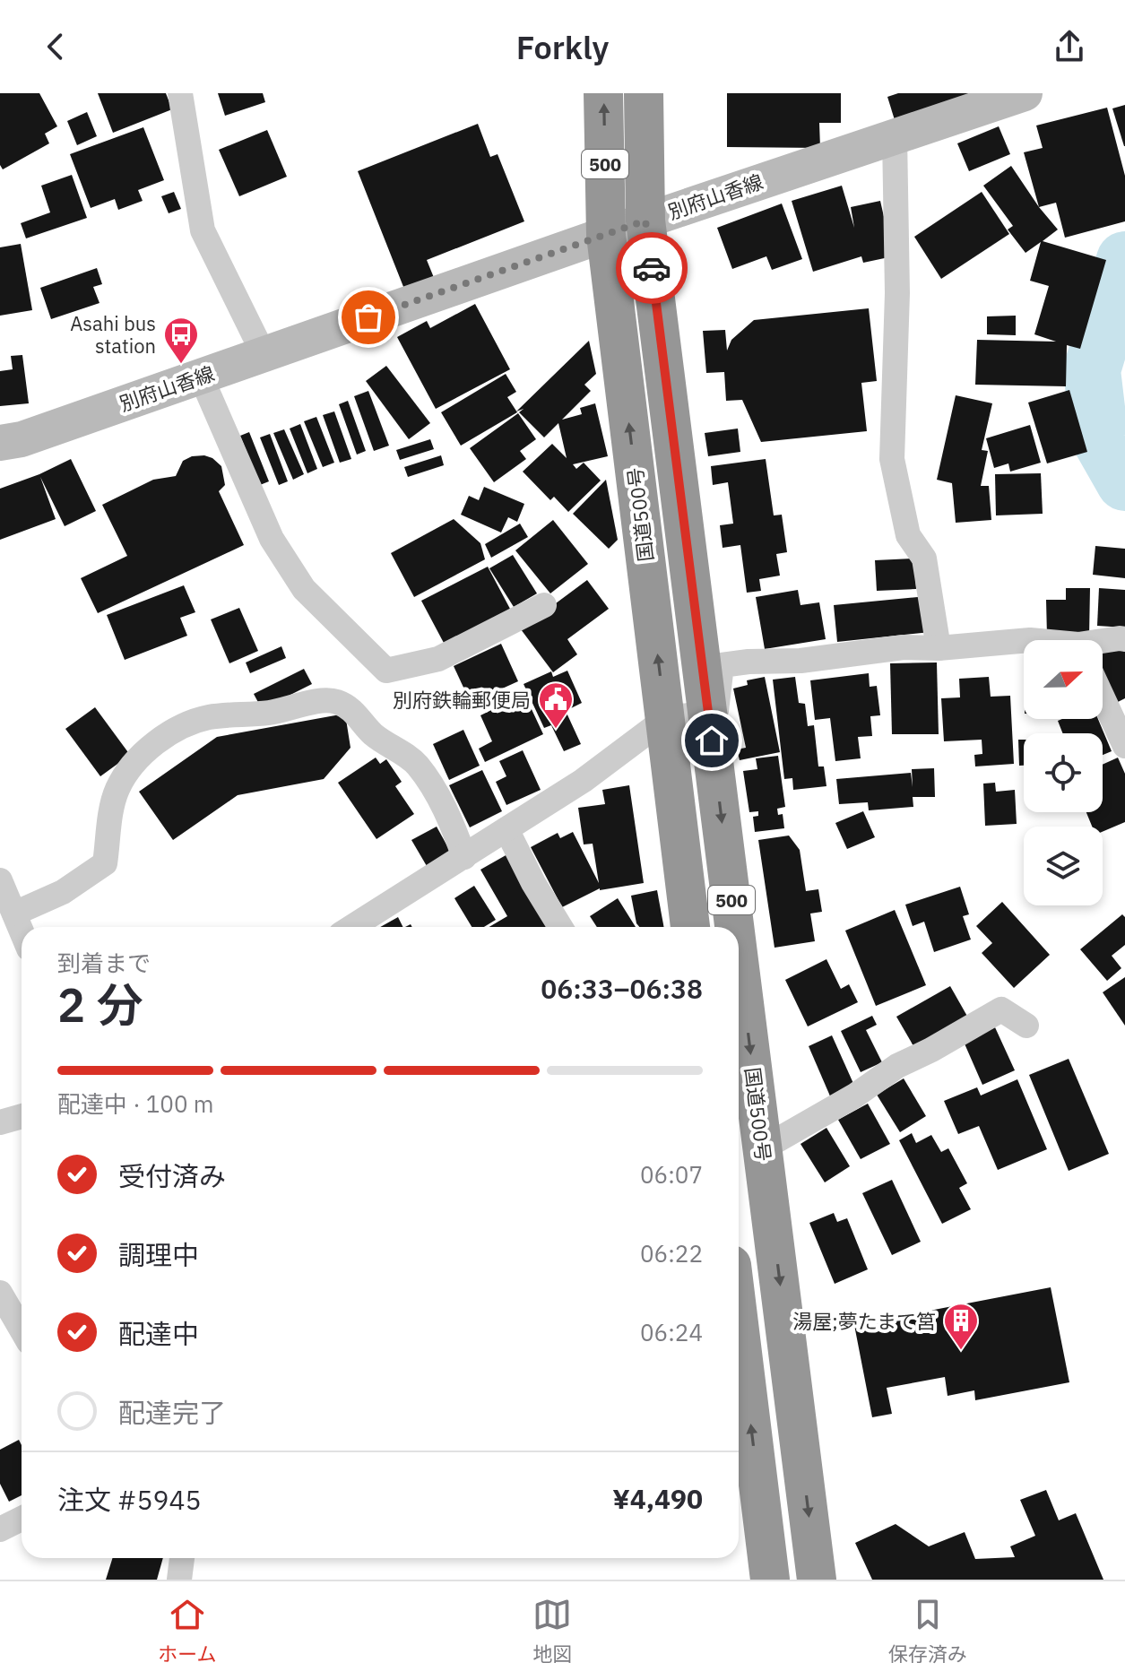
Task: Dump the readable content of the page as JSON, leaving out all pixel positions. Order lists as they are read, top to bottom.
{
  "streets": {
    "highway": ["500", "国道500号"],
    "main road": ["別府山香線"]
  },
  "crossings": [
    ["別府山香線", "国道500号"]
  ],
  "places": {
    "bus stop": ["Asahi bus station"],
    "public building": ["別府鉄輪郵便局"],
    "building": ["湯屋;夢たまて筥"]
  },
  "north": "right",
  "page": {
    "header": "Forkly",
    "heading": ["2 分", "到着まで", "06:33–06:38"],
    "panel": ["注文 #5945", "¥4,490"],
    "bar": "配達中 · 100 m",
    "list": [
      ["受付済み", "06:07"],
      ["調理中", "06:22"],
      ["配達中", "06:24"],
      "配達完了"
    ],
    "tabs": ["ホーム", "地図", "保存済み"]
  }
}
